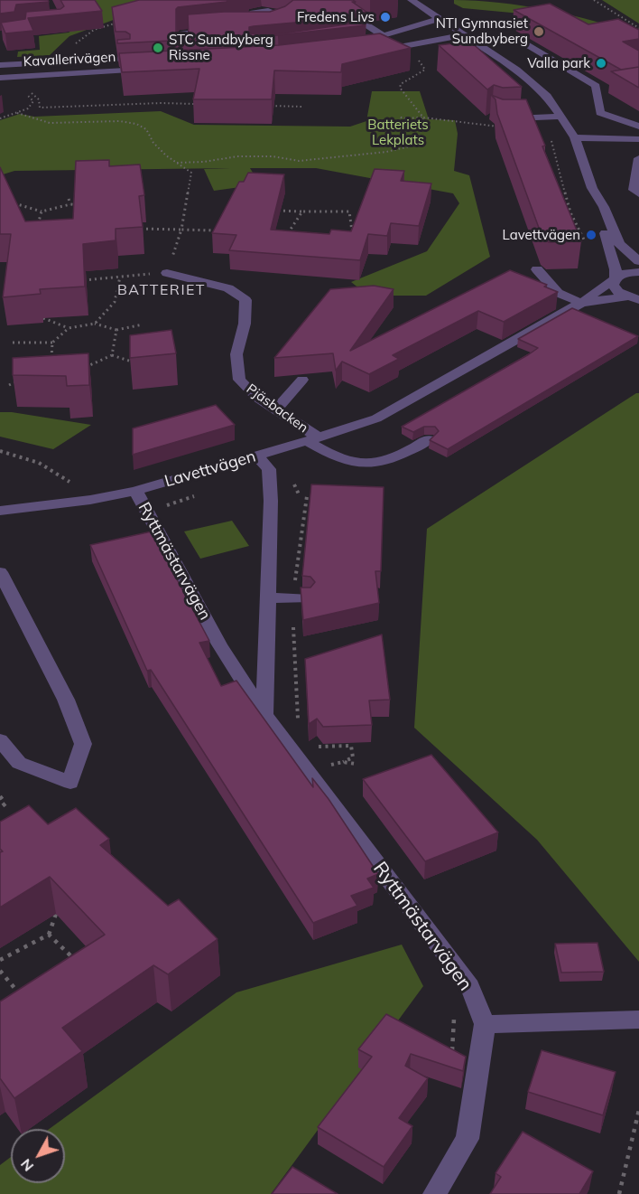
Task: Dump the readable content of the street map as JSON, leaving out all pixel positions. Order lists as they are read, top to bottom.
{
  "streets": {
    "street": [
      "Kavallerivägen",
      "Pjäsbacken",
      "Lavettvägen",
      "Ryttmästarvägen"
    ]
  },
  "crossings": [
    ["Pjäsbacken", "Lavettvägen"],
    ["Lavettvägen", "Ryttmästarvägen"]
  ],
  "districts": ["BATTERIET"],
  "parks": ["Batteriets Lekplats"],
  "places": [
    "Fredens Livs",
    "NTI Gymnasiet Sundbyberg",
    "STC Sundbyberg Rissne",
    "Valla park",
    "Lavettvägen"
  ],
  "north": "bottom left"
}
